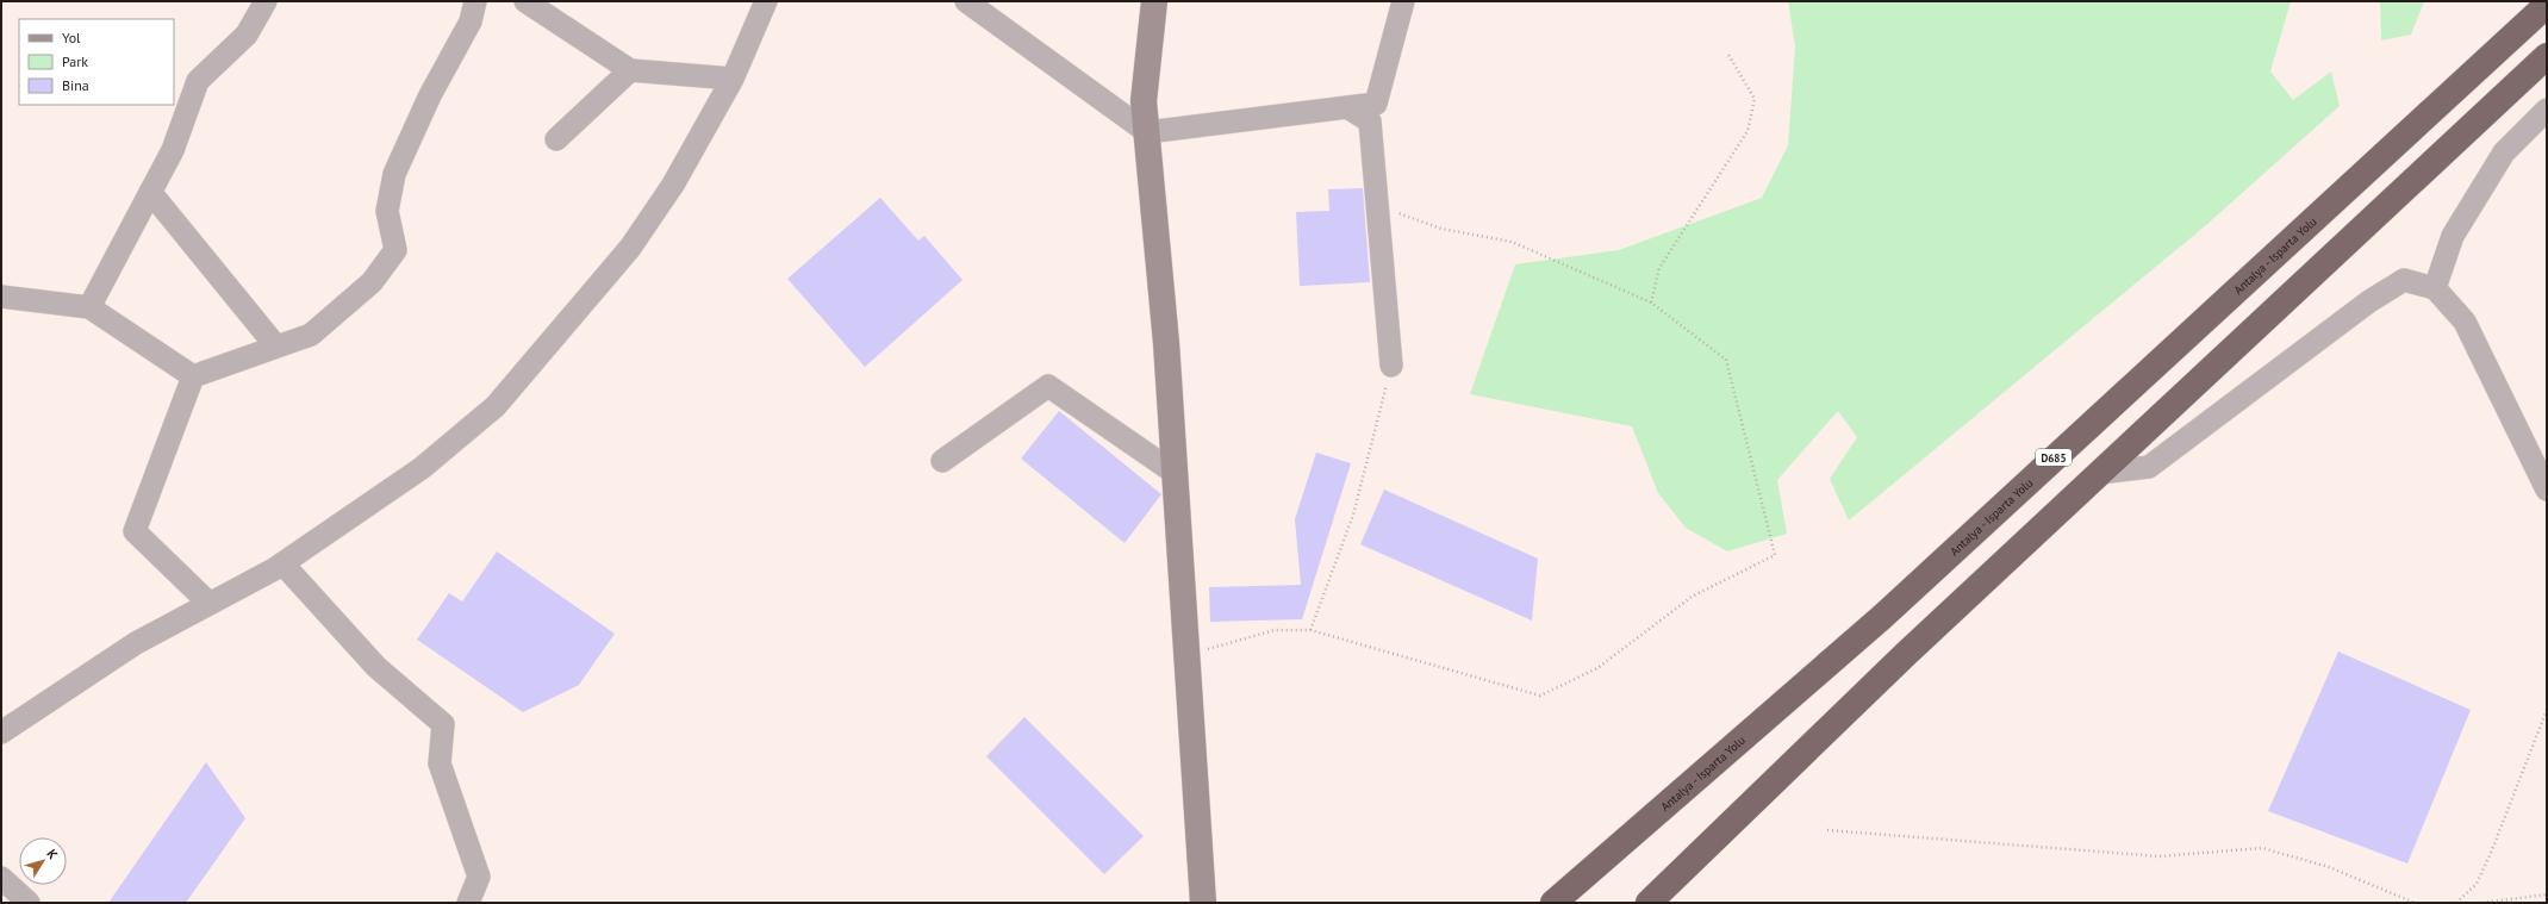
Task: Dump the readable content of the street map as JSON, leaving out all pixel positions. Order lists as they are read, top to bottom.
{
  "streets": {
    "highway": ["Antalya - Isparta Yolu", "D685"]
  },
  "legend": ["Yol", "Park", "Bina"],
  "north": "top right"
}
